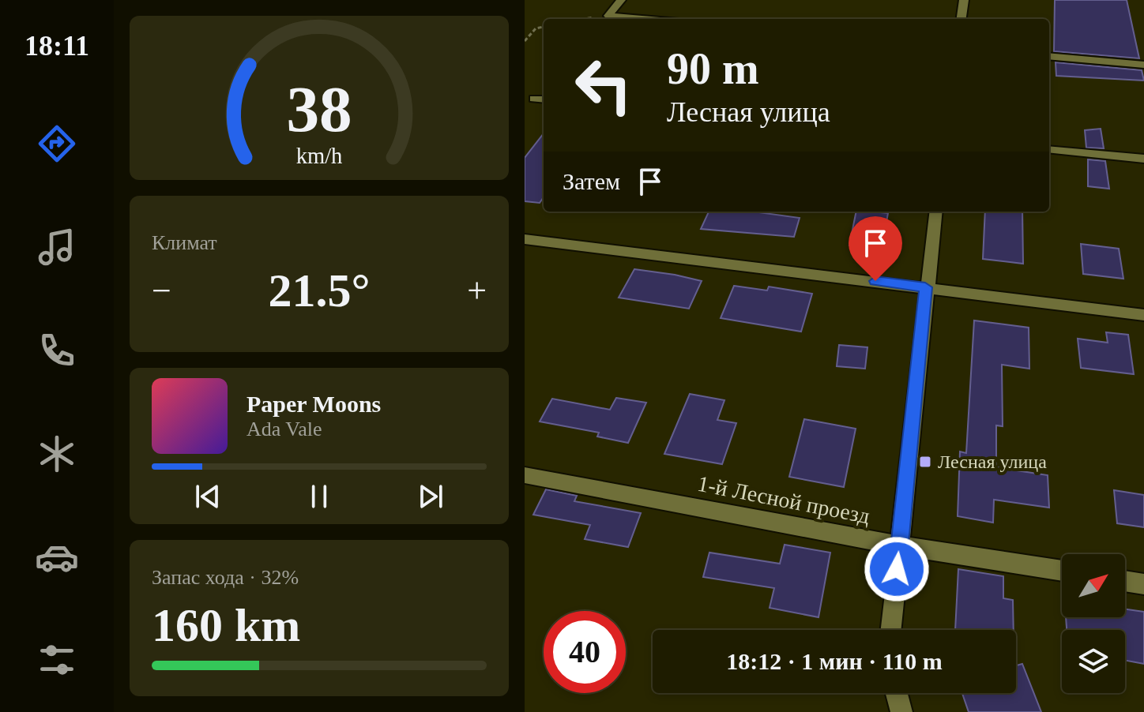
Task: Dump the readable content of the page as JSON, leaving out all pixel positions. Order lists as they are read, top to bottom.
{
  "streets": {
    "street": ["1-й Лесной проезд"]
  },
  "places": {
    "transit": ["Лесная улица"]
  },
  "north": "top right",
  "page": {
    "tabs": "18:11",
    "turn": ["90 m", "Лесная улица"],
    "then": "Затем",
    "tile": [
      "Климат",
      ["Запас хода · 32%", "160 km"]
    ],
    "heat": ["−", "21.5°", "+"],
    "song": ["Paper Moons", "Ada Vale"],
    "limit": "40",
    "trip": "18:12 · 1 мин · 110 m",
    "gauge": ["38", "km/h"]
  }
}
